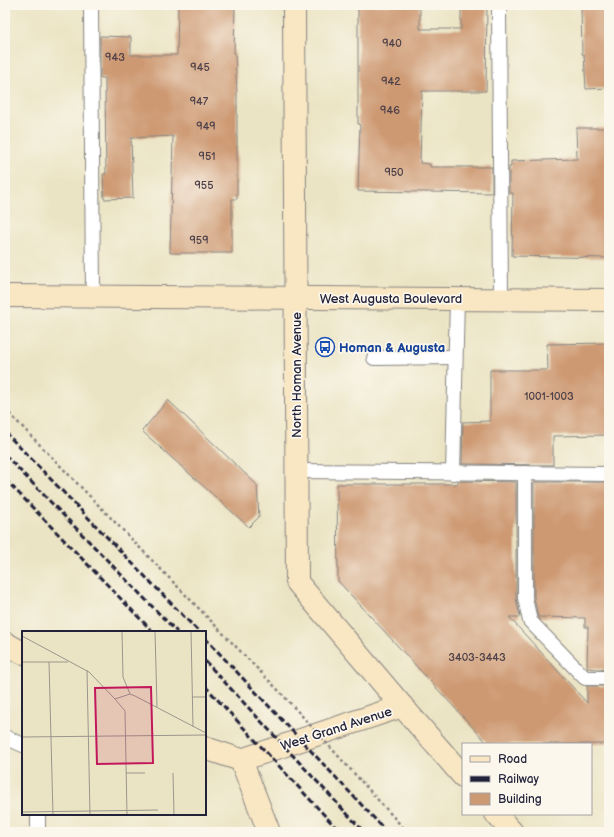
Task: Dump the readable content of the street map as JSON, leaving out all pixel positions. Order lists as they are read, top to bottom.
{
  "streets": {
    "street": ["West Augusta Boulevard", "North Homan Avenue", "West Grand Avenue"]
  },
  "crossings": [
    ["West Augusta Boulevard", "North Homan Avenue"],
    ["North Homan Avenue", "West Grand Avenue"]
  ],
  "places": {
    "bus stop": ["Homan & Augusta"]
  },
  "house_numbers": [
    "940",
    "943",
    "945",
    "942",
    "947",
    "946",
    "949",
    "951",
    "950",
    "955",
    "959",
    "1001-1003",
    "3403-3443"
  ],
  "legend": ["Road", "Railway", "Building"]
}
